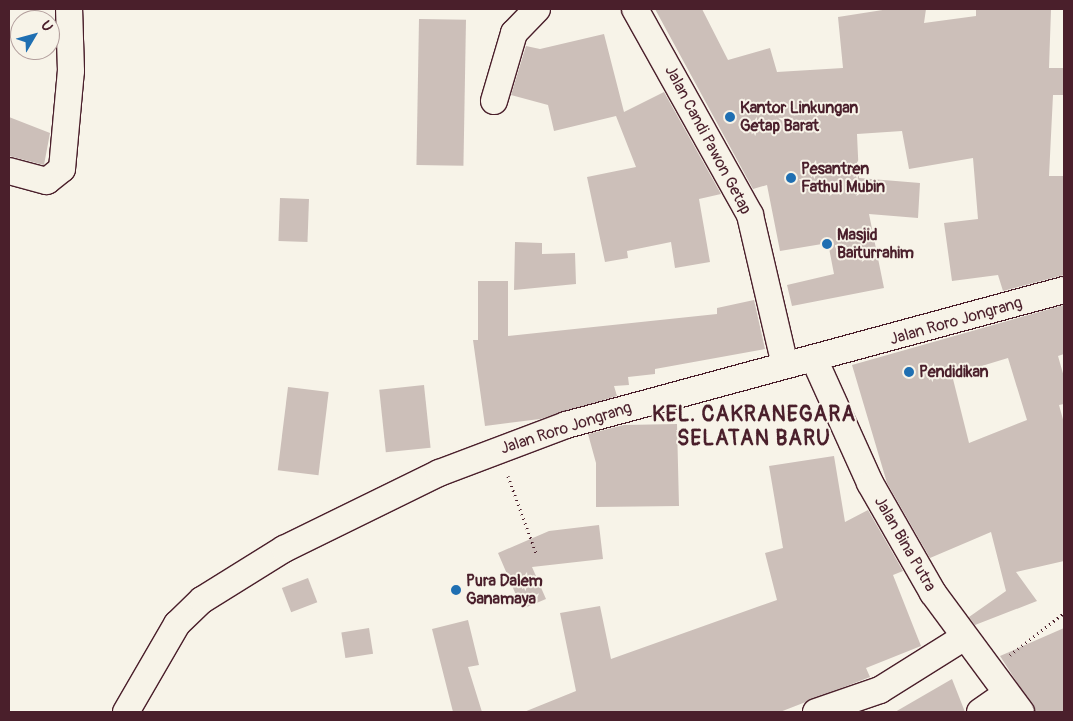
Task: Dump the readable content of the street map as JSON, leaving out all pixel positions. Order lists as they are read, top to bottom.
{
  "streets": {
    "street": ["Jalan Candi Pawon Getap", "Jalan Roro Jongrang", "Jalan Bina Putra"]
  },
  "crossings": [
    ["Jalan Candi Pawon Getap", "Jalan Roro Jongrang"],
    ["Jalan Roro Jongrang", "Jalan Bina Putra"]
  ],
  "districts": ["KEL. CAKRANEGARA SELATAN BARU"],
  "places": [
    "Kantor Linkungan Getap Barat",
    "Pesantren Fathul Mubin",
    "Masjid Baiturrahim",
    "Pendidikan",
    "Pura Dalem Ganamaya"
  ],
  "north": "top right"
}
